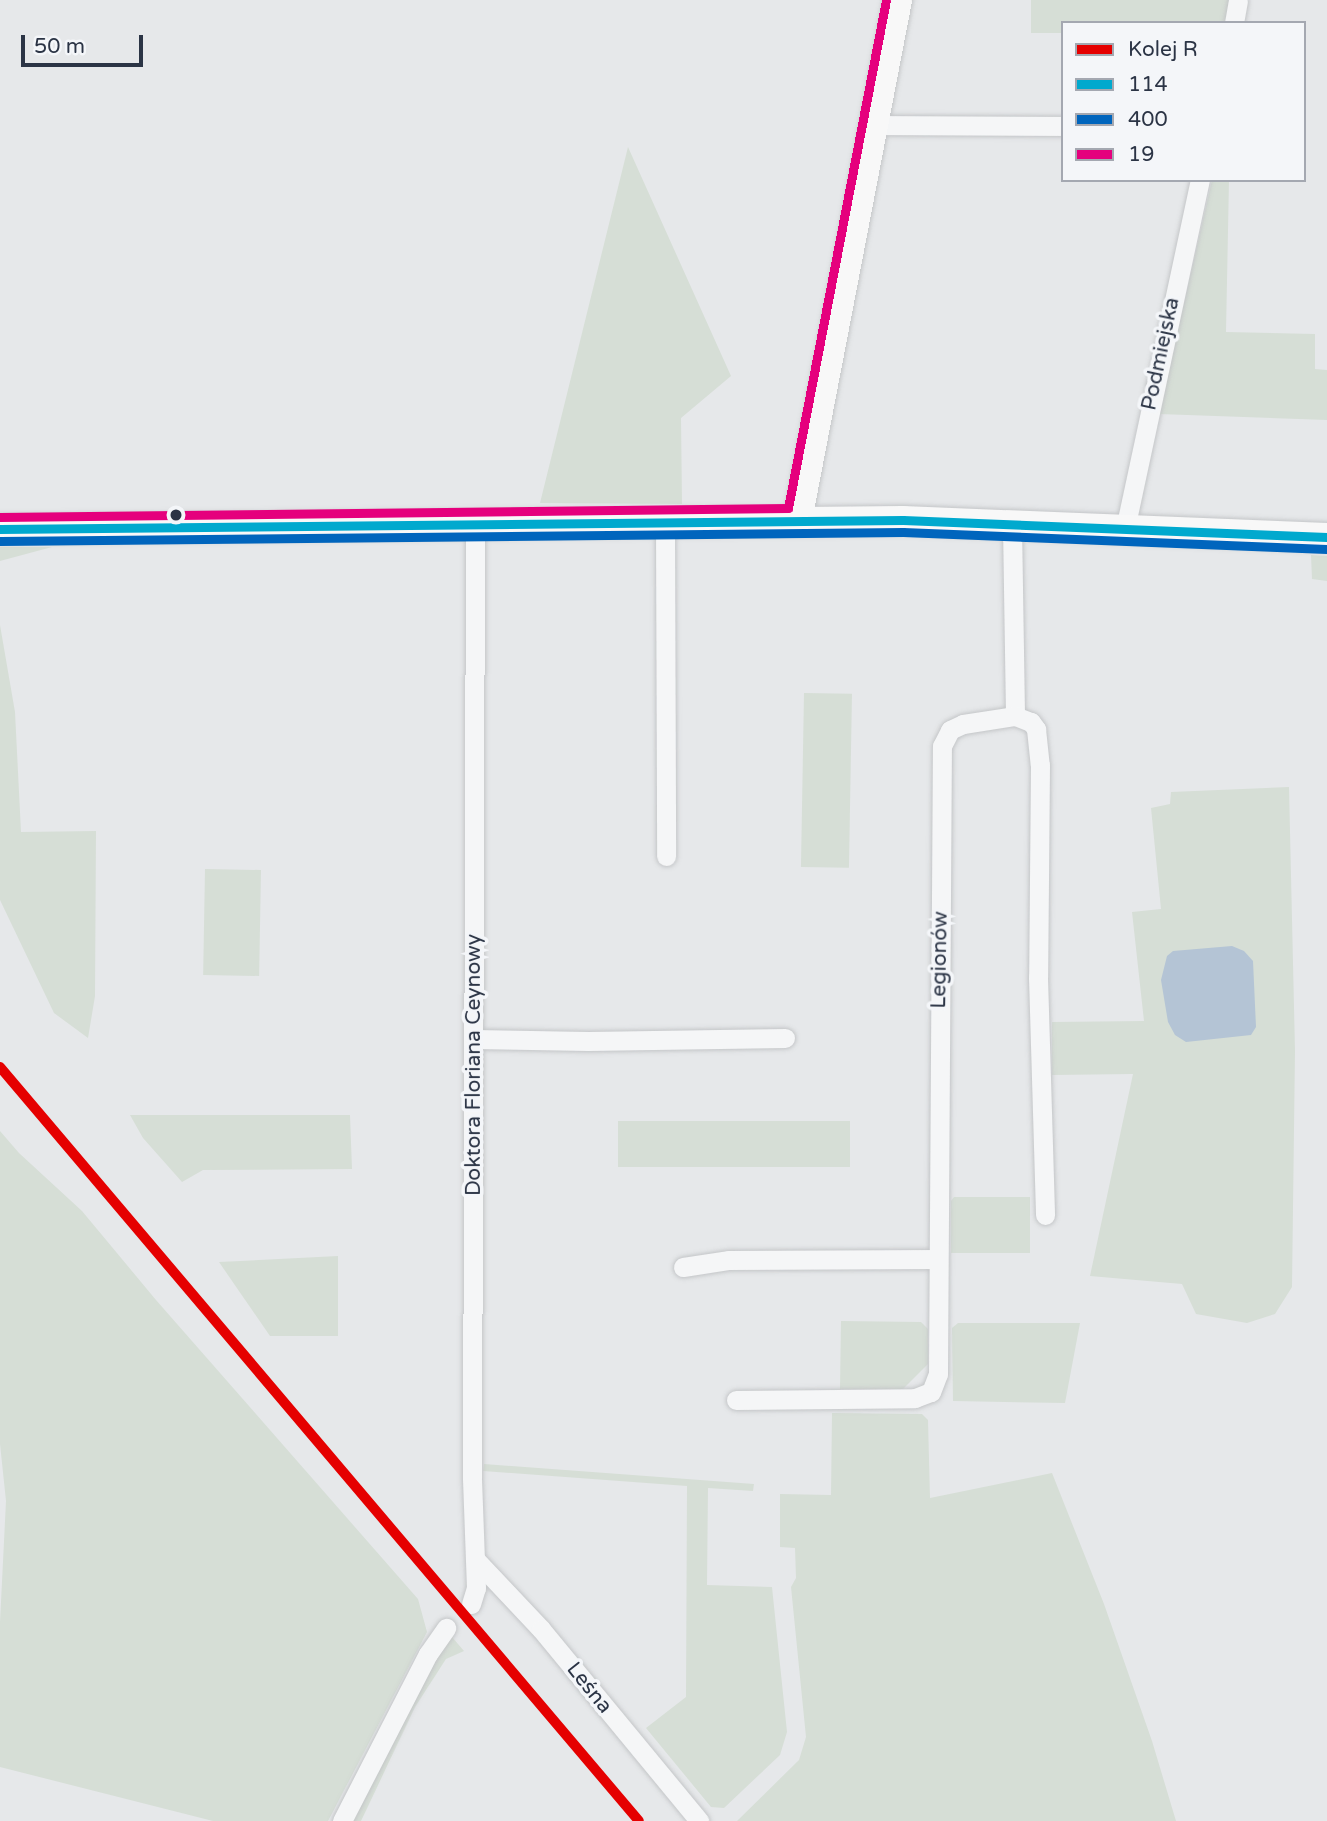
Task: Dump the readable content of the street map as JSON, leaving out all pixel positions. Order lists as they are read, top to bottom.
{
  "streets": {
    "street": [
      "Podmiejska",
      "Legionów",
      "Doktora Floriana Ceynowy",
      "Leśna"
    ]
  },
  "crossings": [
    ["Doktora Floriana Ceynowy", "Leśna"]
  ],
  "lines": [
    "transit line 19",
    "transit line 114",
    "transit line 400",
    "rail line R"
  ],
  "legend": [
    "Kolej R",
    "114",
    "400",
    "19"
  ],
  "scale_bar": "50 m"
}
